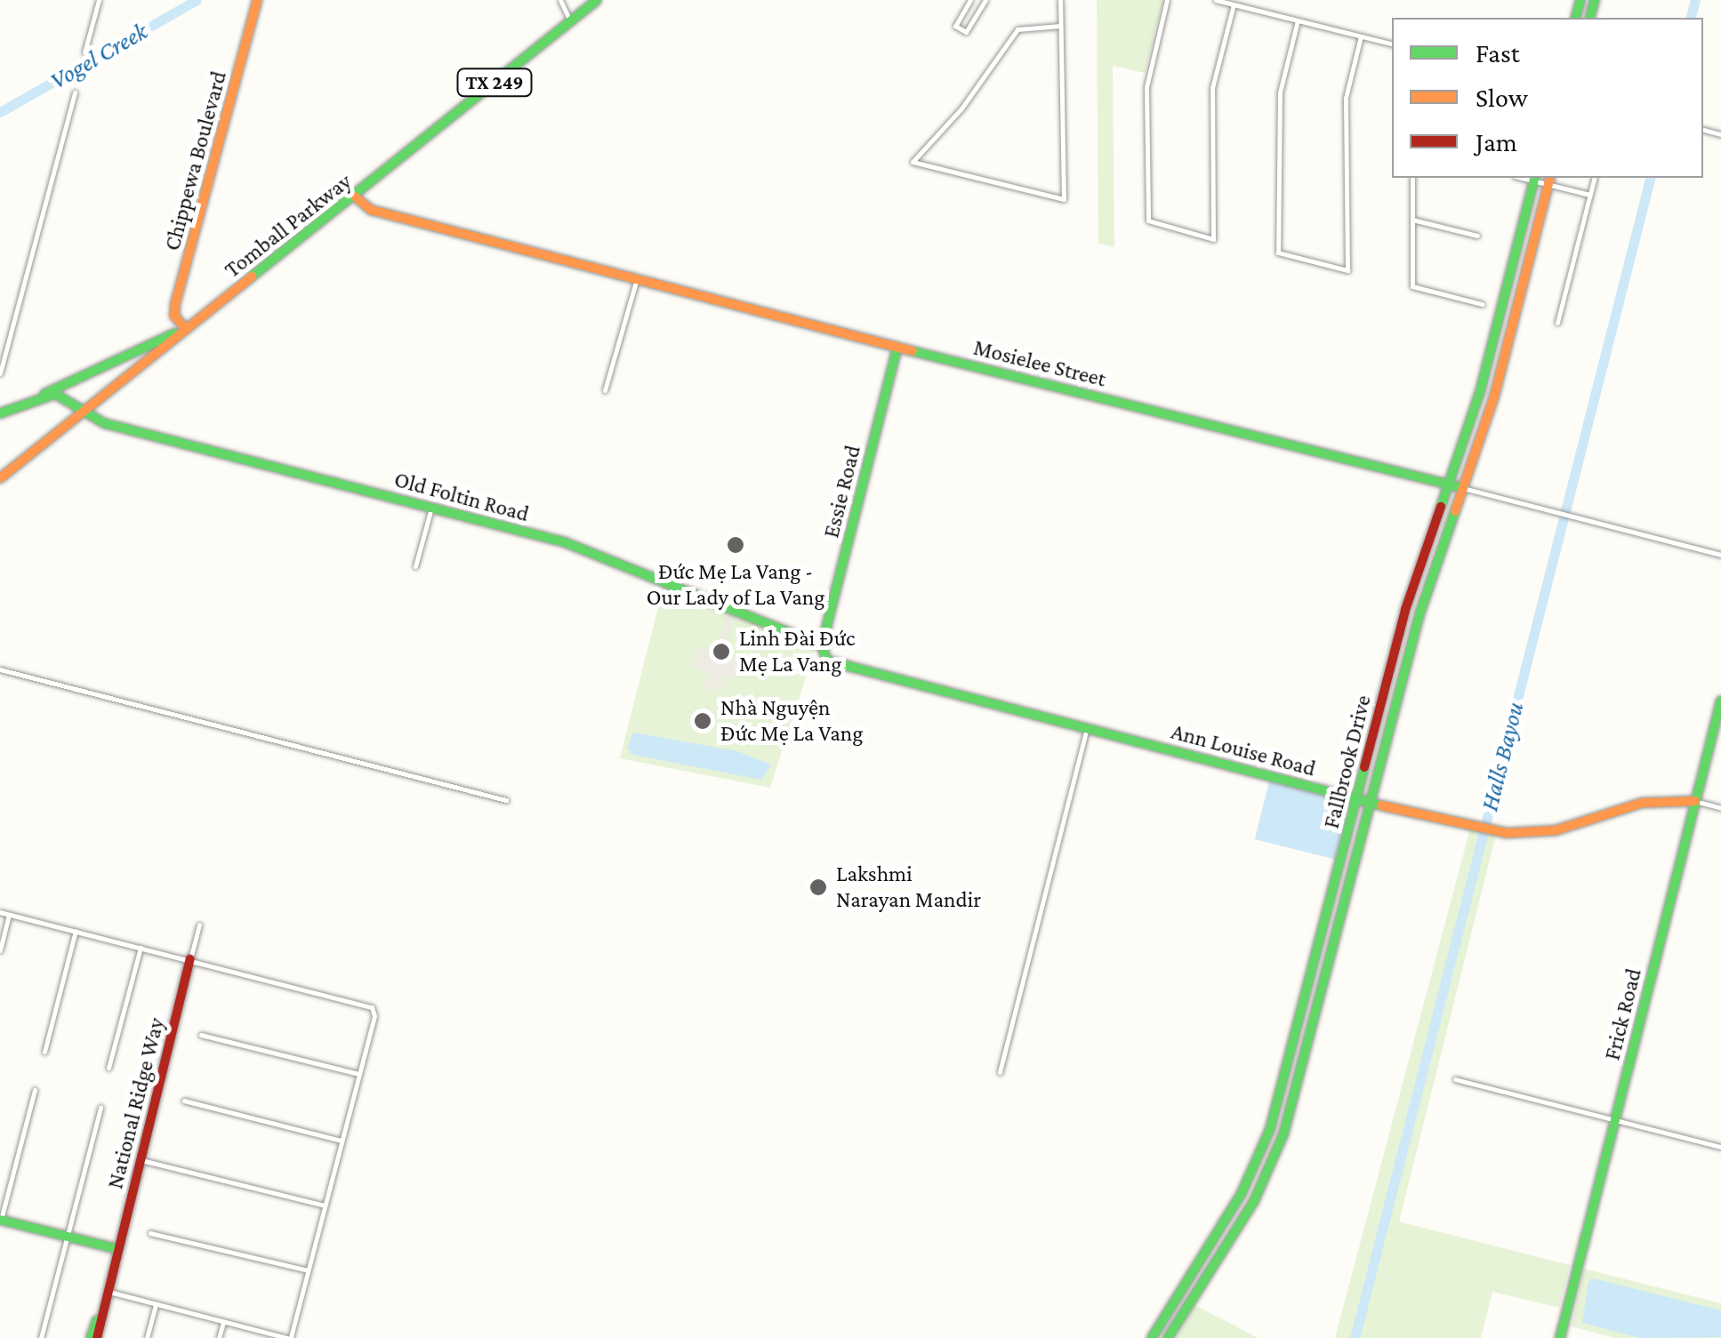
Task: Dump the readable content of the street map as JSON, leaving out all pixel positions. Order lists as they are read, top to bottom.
{
  "streets": {
    "street": [
      "TX 249",
      "Chippewa Boulevard",
      "Tomball Parkway",
      "Mosielee Street",
      "Essie Road",
      "Old Foltin Road",
      "Ann Louise Road",
      "Fallbrook Drive",
      "Frick Road",
      "National Ridge Way"
    ]
  },
  "crossings": [
    ["Chippewa Boulevard", "Tomball Parkway"],
    ["Tomball Parkway", "Mosielee Street"],
    ["Tomball Parkway", "Old Foltin Road"],
    ["Mosielee Street", "Essie Road"],
    ["Mosielee Street", "Fallbrook Drive"],
    ["Essie Road", "Old Foltin Road"],
    ["Essie Road", "Ann Louise Road"],
    ["Old Foltin Road", "Ann Louise Road"],
    ["Ann Louise Road", "Fallbrook Drive"],
    ["Ann Louise Road", "Frick Road"]
  ],
  "water": ["Vogel Creek", "Halls Bayou"],
  "places": [
    "Đức Mẹ La Vang - Our Lady of La Vang",
    "Linh Đài Đức Mẹ La Vang",
    "Nhà Nguyện Đức Mẹ La Vang",
    "Lakshmi Narayan Mandir"
  ],
  "legend": ["Fast", "Slow", "Jam"]
}
